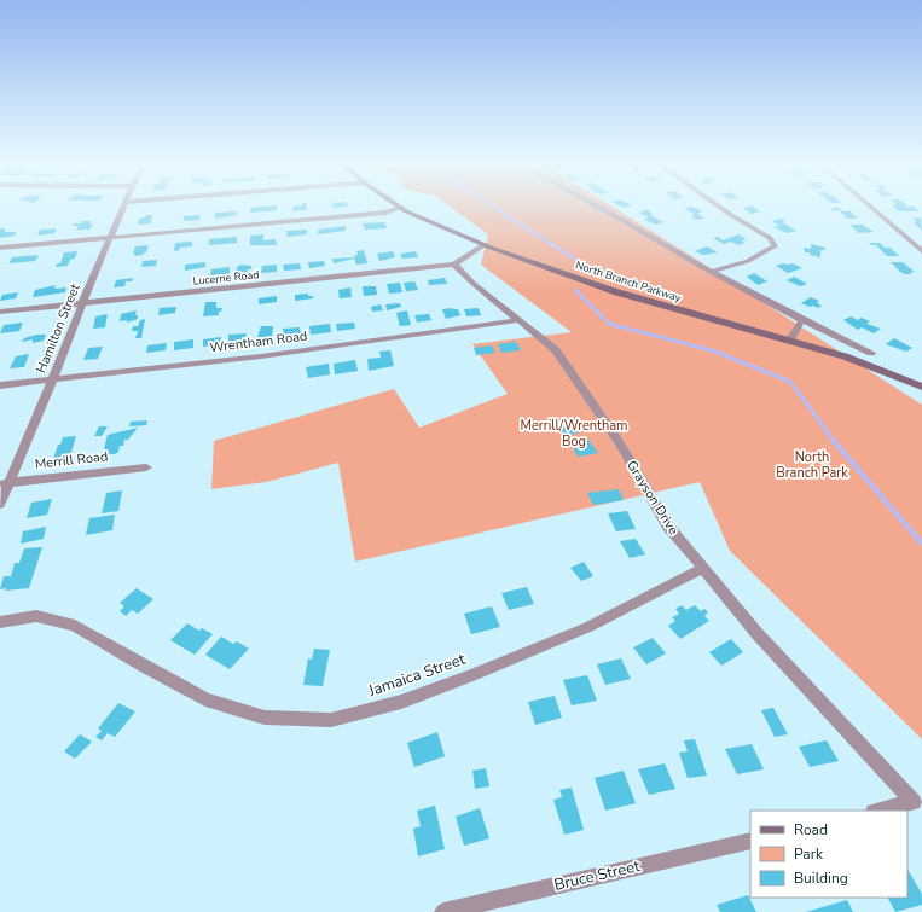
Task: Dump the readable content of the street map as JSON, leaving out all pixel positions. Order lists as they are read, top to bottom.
{
  "streets": {
    "street": [
      "Lucerne Road",
      "North Branch Parkway",
      "Hamilton Street",
      "Wrentham Road",
      "Merrill Road",
      "Grayson Drive",
      "Jamaica Street",
      "Bruce Street"
    ]
  },
  "crossings": [
    ["Lucerne Road", "Hamilton Street"],
    ["Lucerne Road", "Grayson Drive"],
    ["Hamilton Street", "Wrentham Road"],
    ["Hamilton Street", "Merrill Road"],
    ["Wrentham Road", "Grayson Drive"],
    ["Grayson Drive", "Jamaica Street"]
  ],
  "parks": ["Merrill/Wrentham Bog", "North Branch Park"],
  "legend": ["Road", "Park", "Building"]
}
